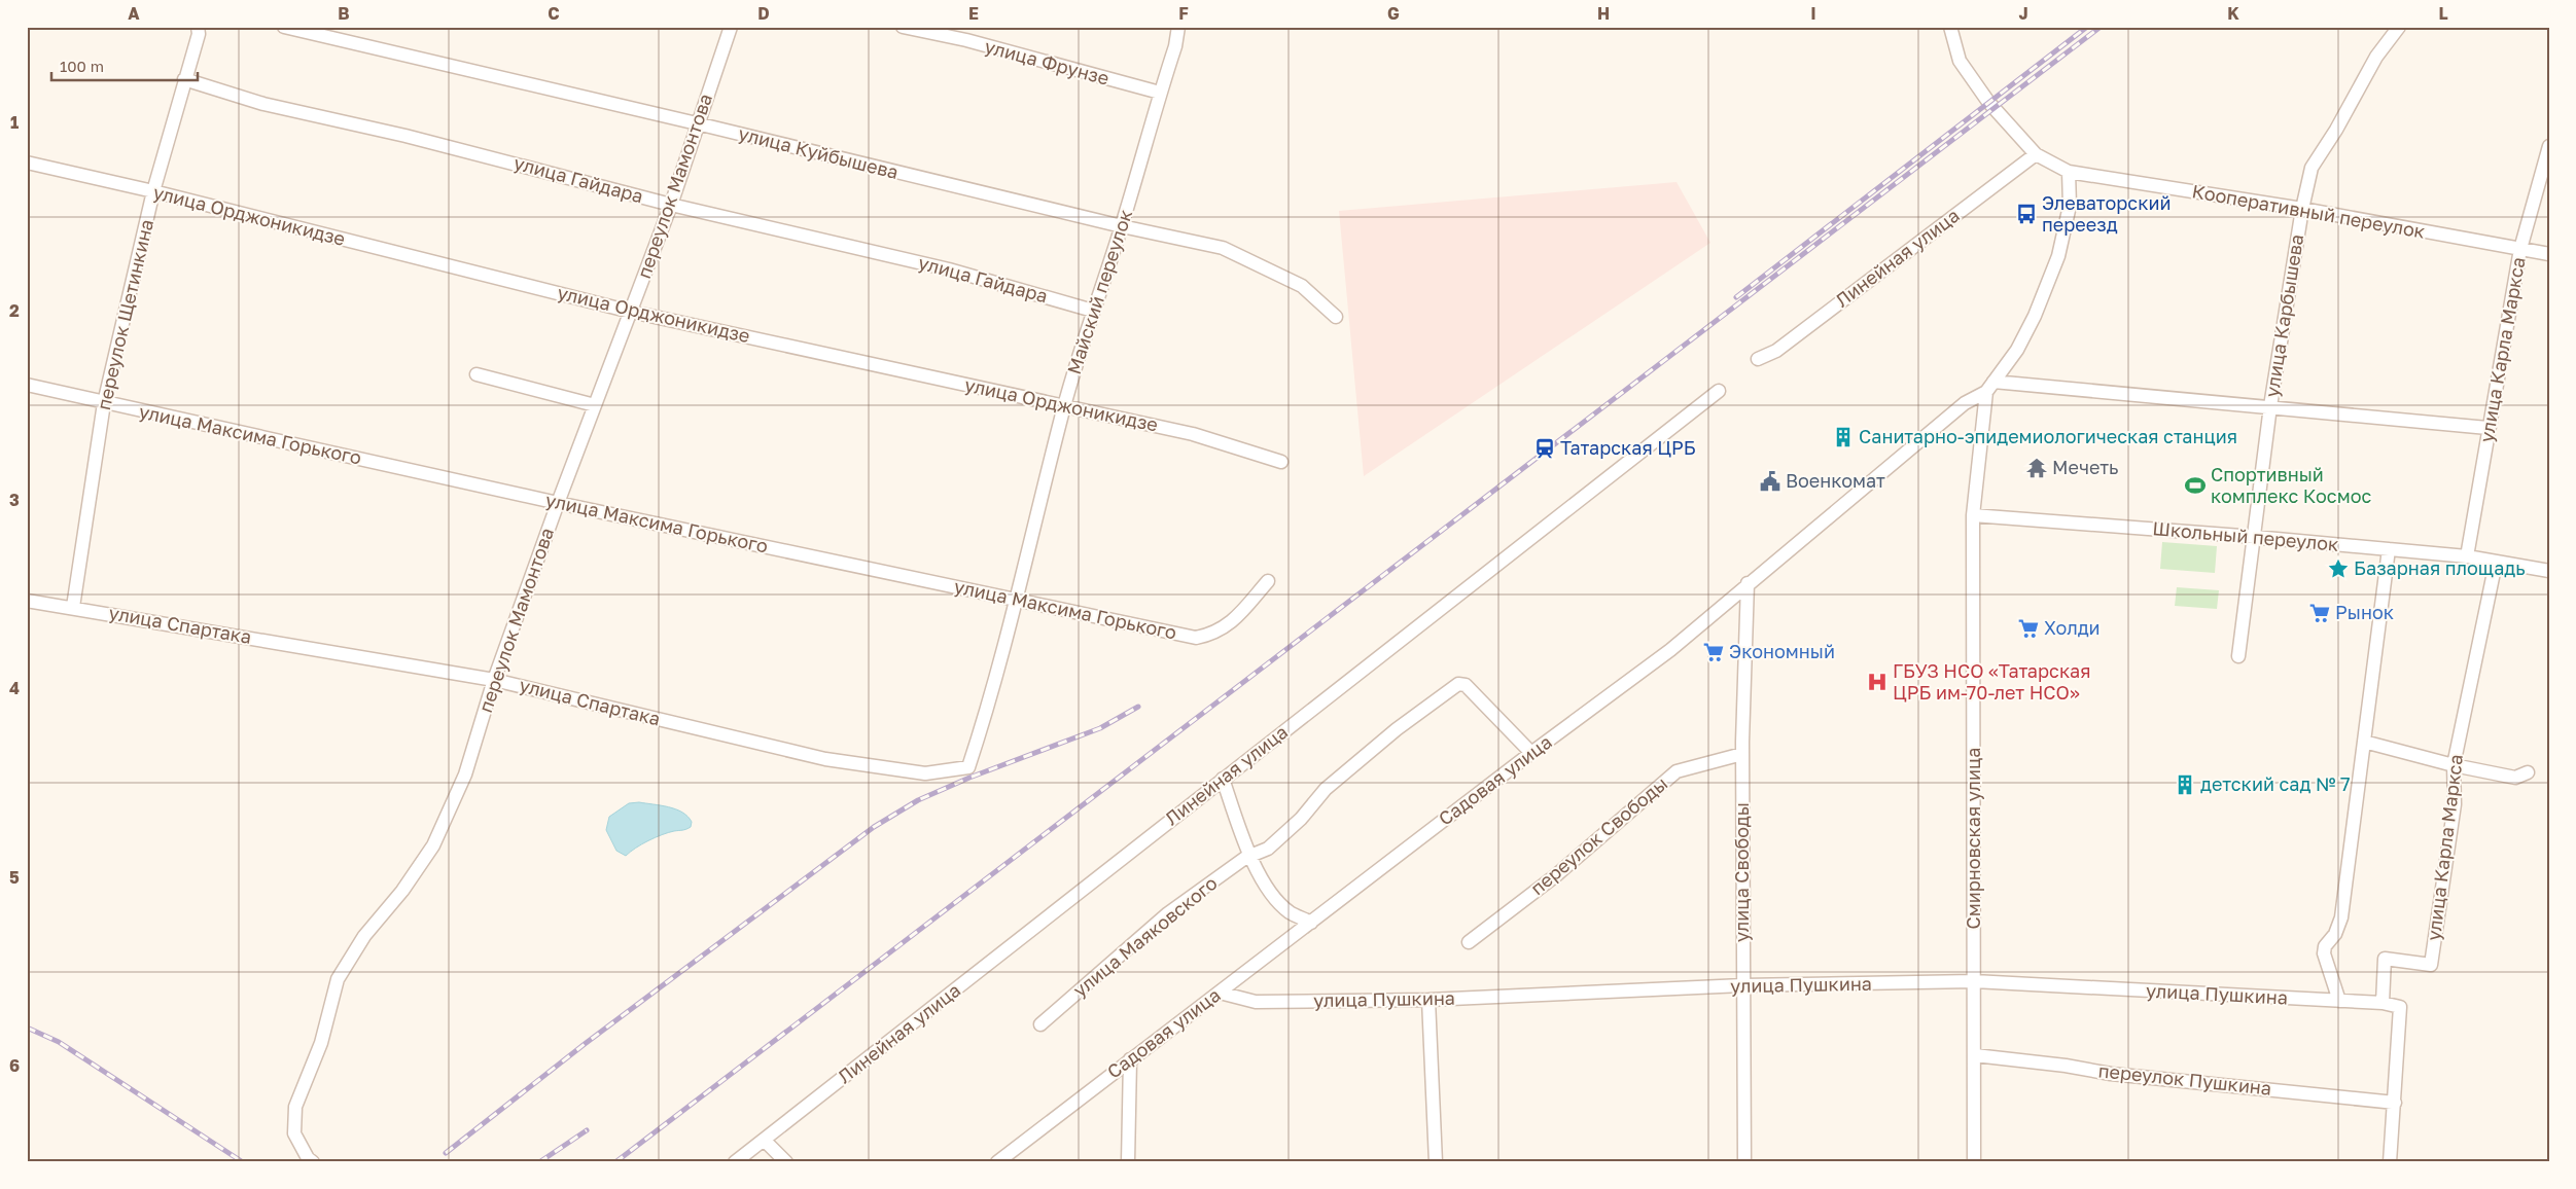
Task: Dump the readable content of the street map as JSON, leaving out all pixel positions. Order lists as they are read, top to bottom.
{
  "streets": {
    "street": [
      "улица Фрунзе",
      "улица Куйбышева",
      "улица Гайдара",
      "переулок Мамонтова",
      "Кооперативный переулок",
      "улица Орджоникидзе",
      "Линейная улица",
      "Майский переулок",
      "переулок Щетинкина",
      "улица Карбышева",
      "улица Карла Маркса",
      "улица Максима Горького",
      "Школьный переулок",
      "улица Спартака",
      "Садовая улица",
      "переулок Свободы",
      "Смирновская улица",
      "улица Свободы",
      "улица Маяковского",
      "улица Пушкина",
      "переулок Пушкина"
    ]
  },
  "crossings": [
    ["улица Фрунзе", "Майский переулок"],
    ["улица Куйбышева", "переулок Мамонтова"],
    ["улица Куйбышева", "Майский переулок"],
    ["улица Гайдара", "переулок Мамонтова"],
    ["улица Гайдара", "Майский переулок"],
    ["улица Гайдара", "переулок Щетинкина"],
    ["переулок Мамонтова", "улица Орджоникидзе"],
    ["переулок Мамонтова", "улица Максима Горького"],
    ["переулок Мамонтова", "улица Спартака"],
    ["Кооперативный переулок", "Линейная улица"],
    ["Кооперативный переулок", "улица Карбышева"],
    ["Кооперативный переулок", "улица Карла Маркса"],
    ["улица Орджоникидзе", "Майский переулок"],
    ["улица Орджоникидзе", "переулок Щетинкина"],
    ["Майский переулок", "улица Максима Горького"],
    ["Майский переулок", "улица Спартака"],
    ["переулок Щетинкина", "улица Максима Горького"],
    ["переулок Щетинкина", "улица Спартака"],
    ["улица Карбышева", "Школьный переулок"],
    ["улица Карла Маркса", "Школьный переулок"],
    ["улица Карла Маркса", "улица Пушкина"],
    ["Школьный переулок", "Смирновская улица"],
    ["Садовая улица", "Смирновская улица"],
    ["Садовая улица", "улица Свободы"],
    ["Садовая улица", "улица Маяковского"],
    ["Садовая улица", "улица Пушкина"],
    ["переулок Свободы", "улица Свободы"],
    ["Смирновская улица", "улица Пушкина"],
    ["Смирновская улица", "переулок Пушкина"],
    ["улица Свободы", "улица Пушкина"]
  ],
  "places": {
    "bus stop": ["Элеваторский переезд"],
    "building": ["Санитарно-эпидемиологическая станция", "детский сад № 7"],
    "station": ["Татарская ЦРБ"],
    "temple": ["Мечеть"],
    "public building": ["Военкомат"],
    "sports": ["Спортивный комплекс Космос"],
    "place": ["Базарная площадь"],
    "supermarket": ["Рынок", "Холди", "Экономный"],
    "hospital": ["ГБУЗ НСО «Татарская ЦРБ им-70-лет НСО»"]
  },
  "scale_bar": "100 m",
  "grid": {
    "columns": [
      "A",
      "B",
      "C",
      "D",
      "E",
      "F",
      "G",
      "H",
      "I",
      "J",
      "K",
      "L"
    ],
    "rows": [
      "1",
      "2",
      "3",
      "4",
      "5",
      "6"
    ]
  }
}
